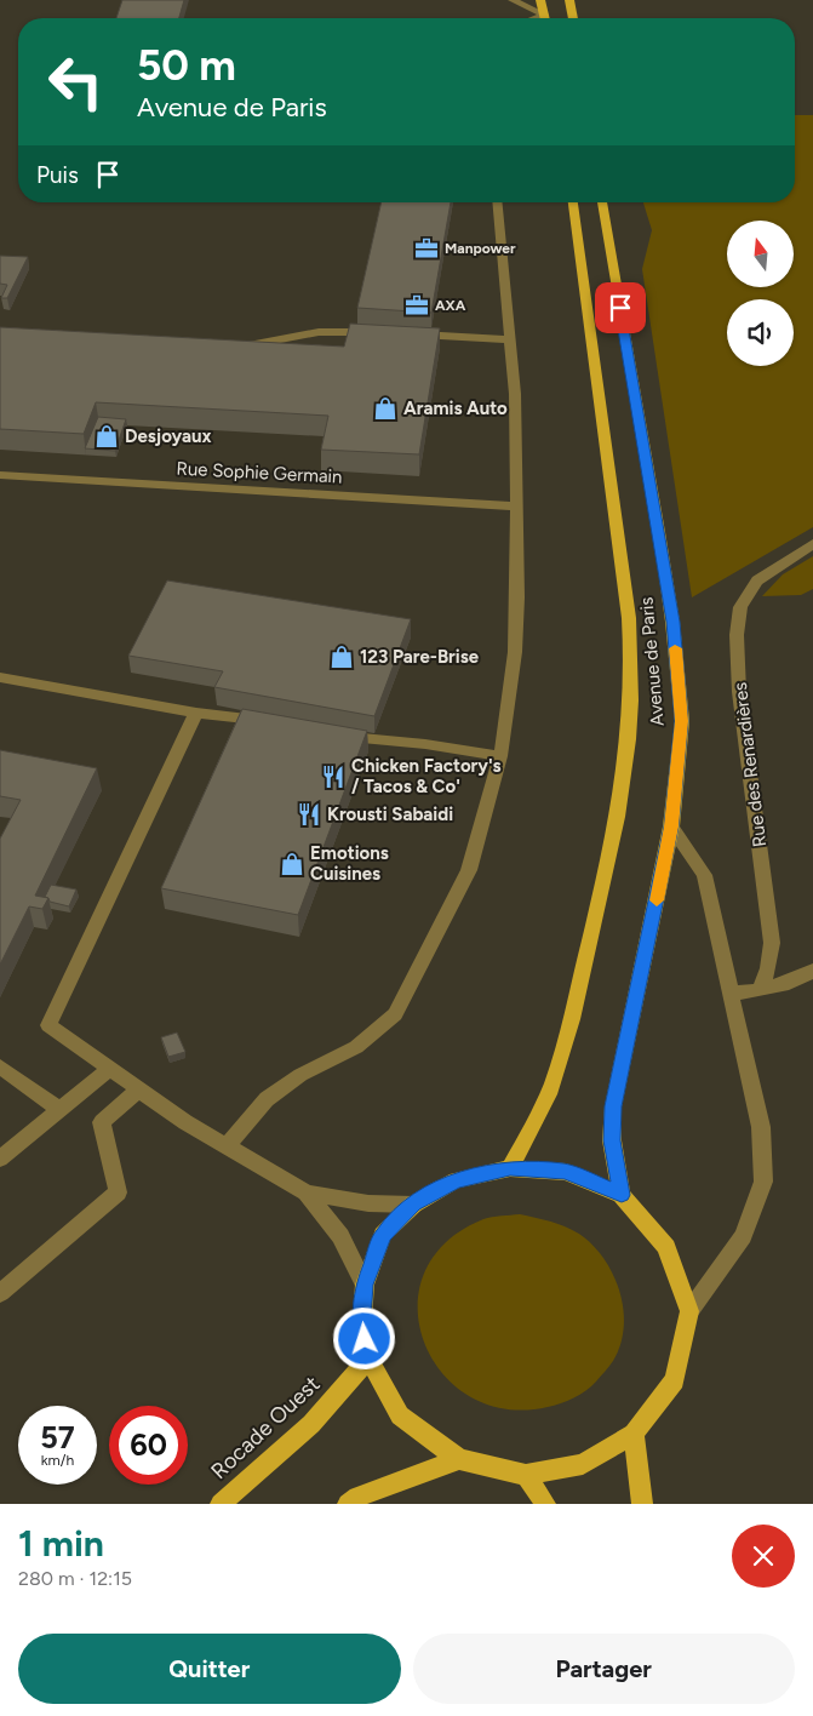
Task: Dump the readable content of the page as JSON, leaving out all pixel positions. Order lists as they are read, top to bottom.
{
  "streets": {
    "main road": ["Avenue de Paris", "Rocade Ouest"],
    "street": ["Rue Sophie Germain", "Rue des Renardières"]
  },
  "places": {
    "office": ["Manpower", "AXA"],
    "shop": [
      "Aramis Auto",
      "Desjoyaux",
      "123 Pare-Brise",
      "Emotions Cuisines"
    ],
    "restaurant": ["Chicken Factory's / Tacos & Co'", "Krousti Sabaidi"]
  },
  "north": "top",
  "page": {
    "turn": ["50 m", "Avenue de Paris"],
    "then": "Puis",
    "speed": "57 km/h",
    "limit": "60",
    "heading": ["1 min", "280 m · 12:15"],
    "buttons": ["Quitter", "Partager"]
  }
}
